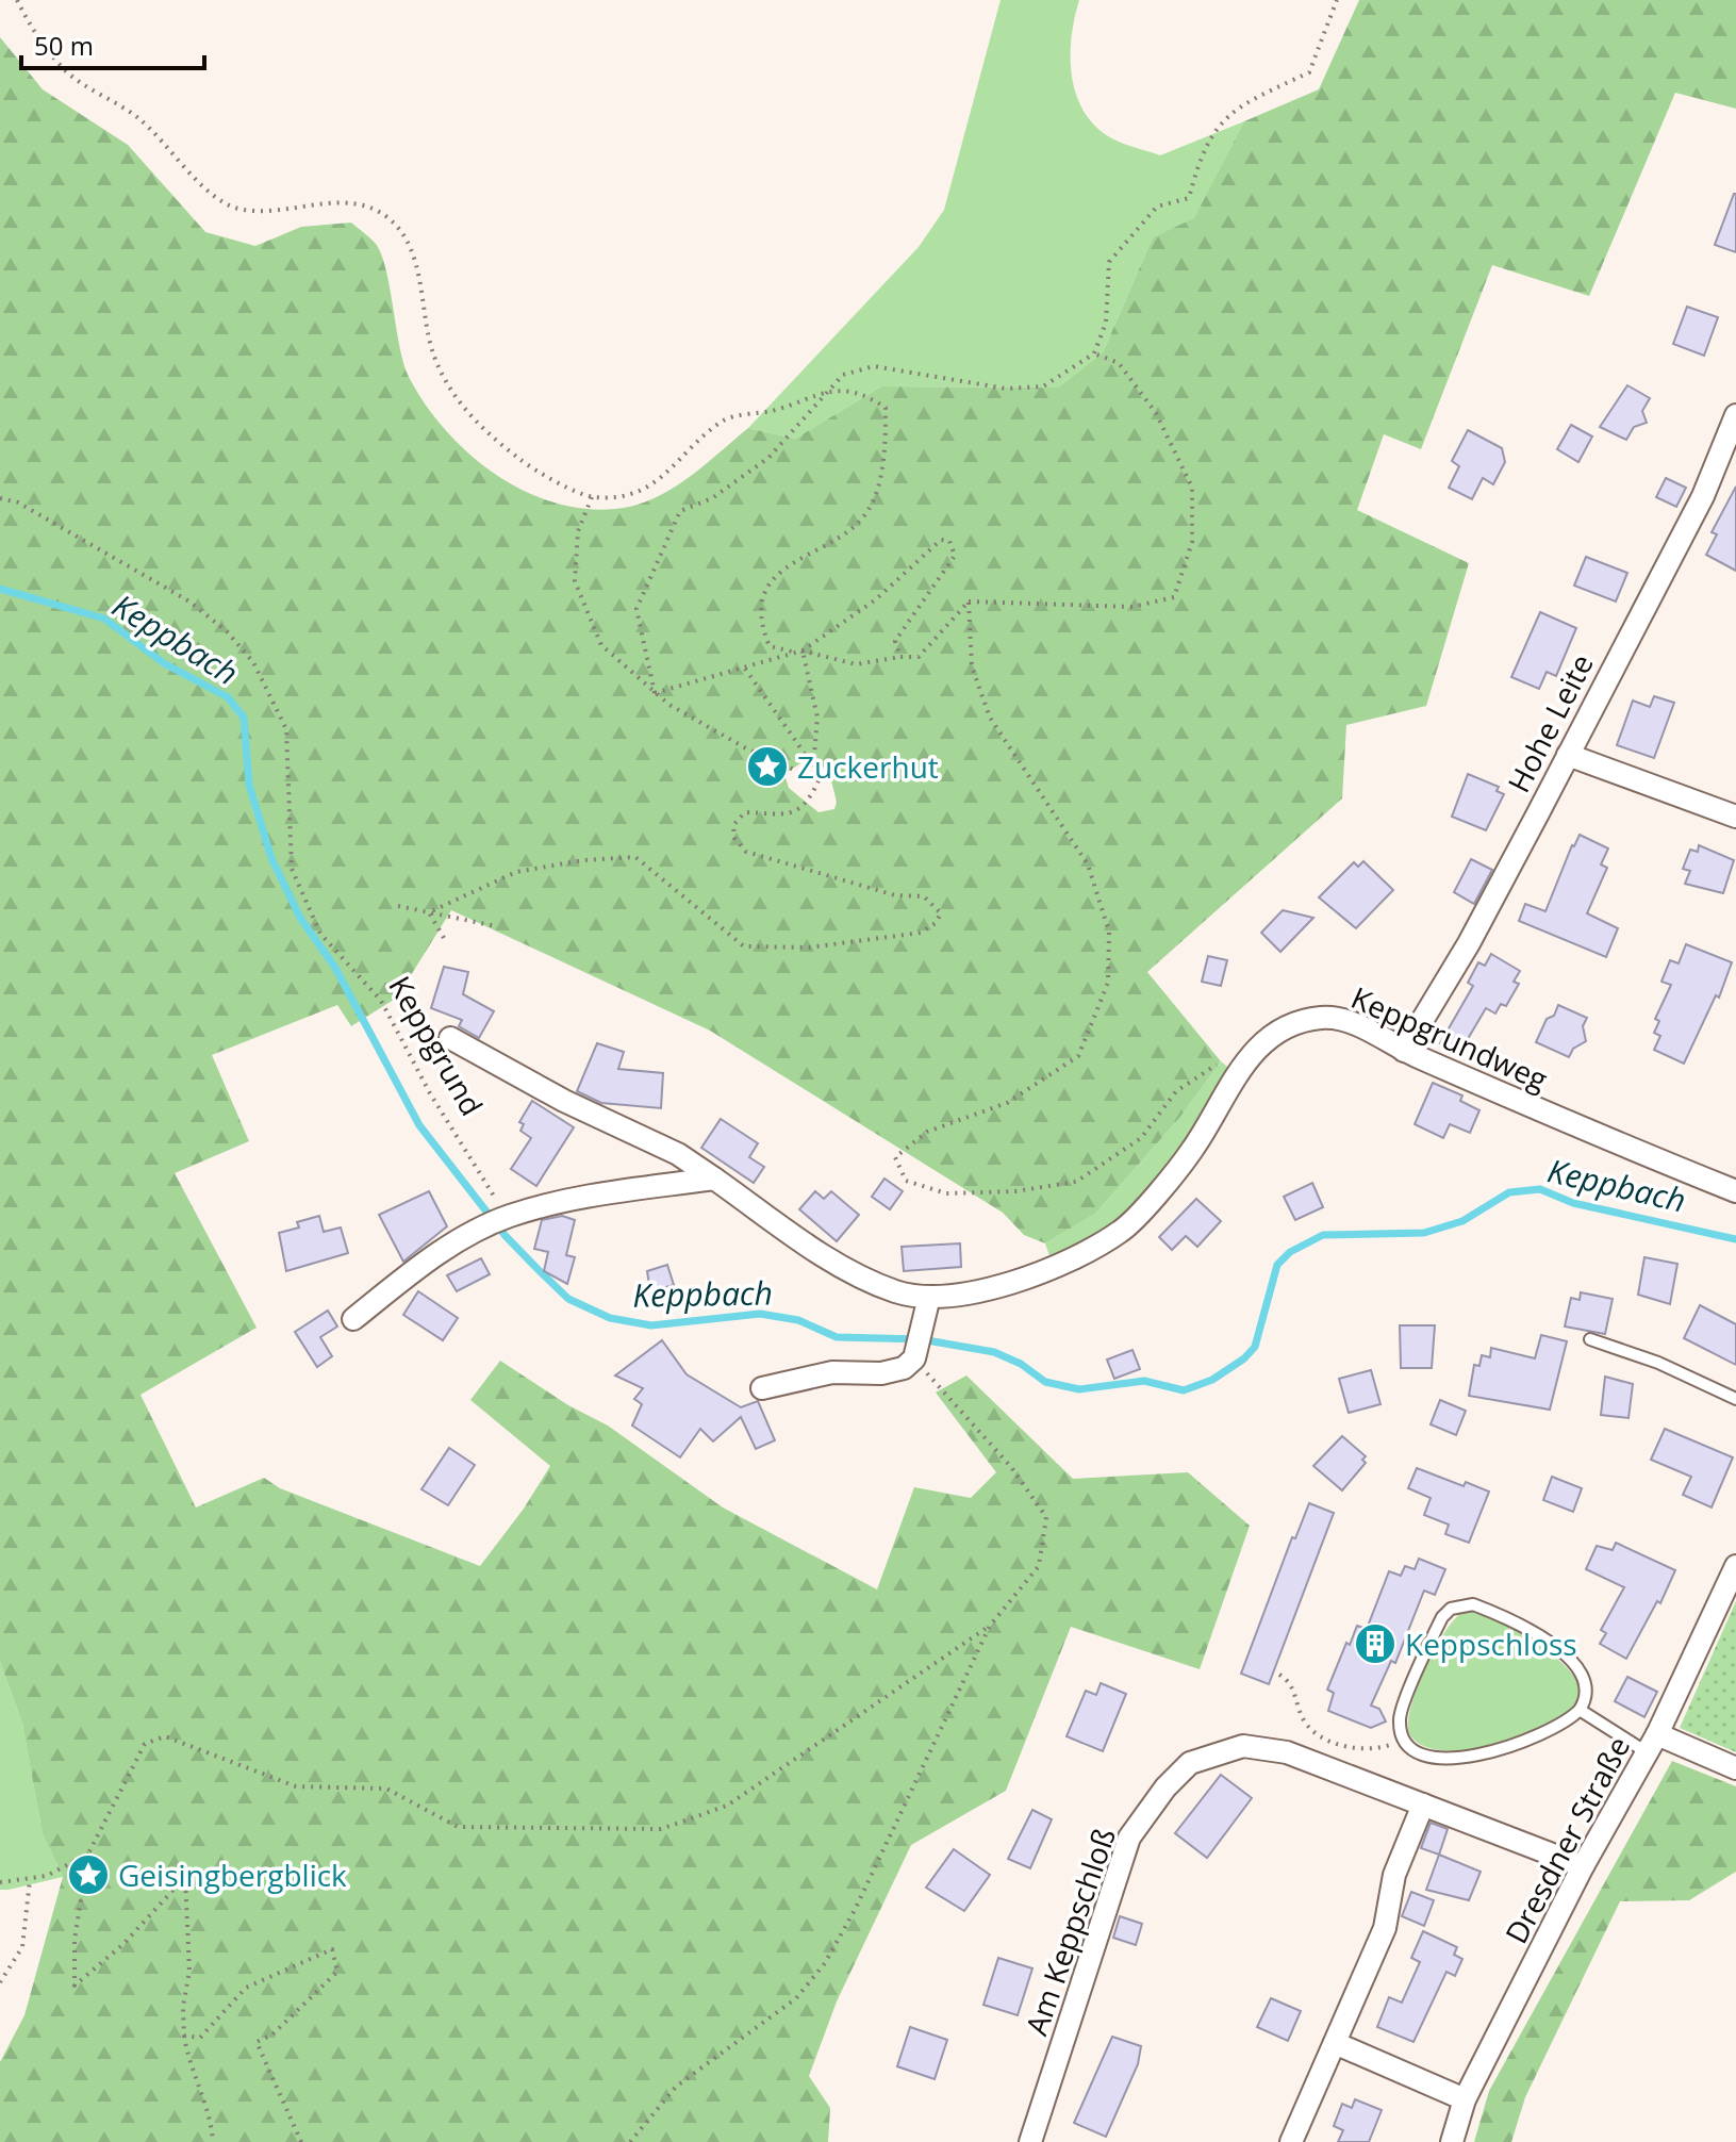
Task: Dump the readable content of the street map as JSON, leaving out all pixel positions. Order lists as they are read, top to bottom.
{
  "streets": {
    "street": [
      "Hohe Leite",
      "Keppgrundweg",
      "Keppgrund",
      "Dresdner Straße",
      "Am Keppschloß"
    ]
  },
  "crossings": [
    ["Hohe Leite", "Keppgrundweg"],
    ["Keppgrundweg", "Keppgrund"],
    ["Dresdner Straße", "Am Keppschloß"]
  ],
  "water": ["Keppbach"],
  "places": {
    "place": ["Zuckerhut", "Geisingbergblick"],
    "building": ["Keppschloss"]
  },
  "scale_bar": "50 m"
}
